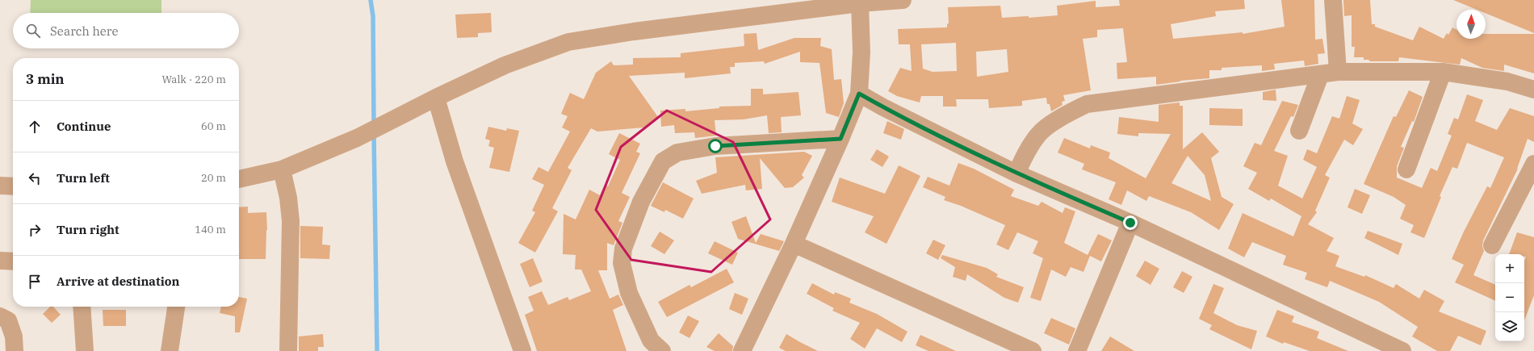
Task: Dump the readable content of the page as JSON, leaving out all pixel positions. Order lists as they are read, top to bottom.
{
  "north": "top",
  "page": {
    "search": "Search here",
    "heading": ["3 min", "Walk · 220 m"],
    "list": [
      ["Continue", "60 m"],
      ["Turn left", "20 m"],
      ["Turn right", "140 m"],
      "Arrive at destination"
    ],
    "map_buttons": ["+", "−"]
  }
}
